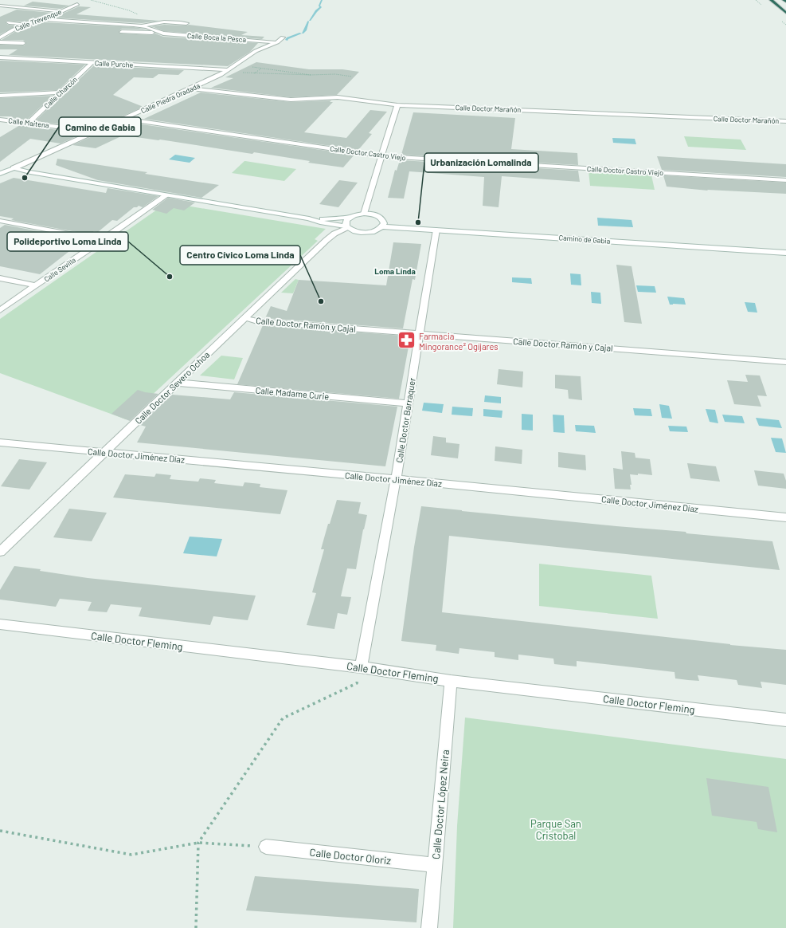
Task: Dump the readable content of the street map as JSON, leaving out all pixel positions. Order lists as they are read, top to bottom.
{
  "streets": {
    "street": [
      "Calle Trevenque",
      "Calle Boca la Pesca",
      "Calle Purche",
      "Calle Charcón",
      "Calle Piedra Oradada",
      "Calle Doctor Marañón",
      "Calle Maitena",
      "Calle Doctor Castro Viejo",
      "Camino de Gabia",
      "Calle Sevilla",
      "Calle Doctor Ramón y Cajal",
      "Calle Doctor Severo Ochoa",
      "Calle Madame Curie",
      "Calle Doctor Barraquer",
      "Calle Doctor Jiménez Díaz",
      "Calle Doctor Fleming",
      "Calle Doctor López Neira",
      "Calle Doctor Oloriz"
    ]
  },
  "crossings": [
    ["Calle Trevenque", "Calle Boca la Pesca"],
    ["Calle Boca la Pesca", "Calle Piedra Oradada"],
    ["Calle Purche", "Calle Charcón"],
    ["Calle Purche", "Calle Piedra Oradada"],
    ["Calle Charcón", "Calle Maitena"],
    ["Calle Piedra Oradada", "Calle Doctor Marañón"],
    ["Calle Piedra Oradada", "Calle Maitena"],
    ["Calle Piedra Oradada", "Calle Doctor Castro Viejo"],
    ["Camino de Gabia", "Calle Doctor Barraquer"],
    ["Calle Doctor Ramón y Cajal", "Calle Doctor Severo Ochoa"],
    ["Calle Doctor Ramón y Cajal", "Calle Doctor Barraquer"],
    ["Calle Doctor Severo Ochoa", "Calle Madame Curie"],
    ["Calle Doctor Severo Ochoa", "Calle Doctor Jiménez Díaz"],
    ["Calle Madame Curie", "Calle Doctor Barraquer"],
    ["Calle Doctor Barraquer", "Calle Doctor Jiménez Díaz"],
    ["Calle Doctor Barraquer", "Calle Doctor Fleming"],
    ["Calle Doctor Fleming", "Calle Doctor López Neira"],
    ["Calle Doctor López Neira", "Calle Doctor Oloriz"]
  ],
  "districts": ["Loma Linda"],
  "parks": ["Parque San Cristobal"],
  "places": {
    "other": [
      "Camino de Gabia",
      "Urbanización Lomalinda",
      "Polideportivo Loma Linda",
      "Centro Cívico Loma Linda"
    ],
    "pharmacy": ["Farmacia Mingorance² Ogíjares"]
  }
}
